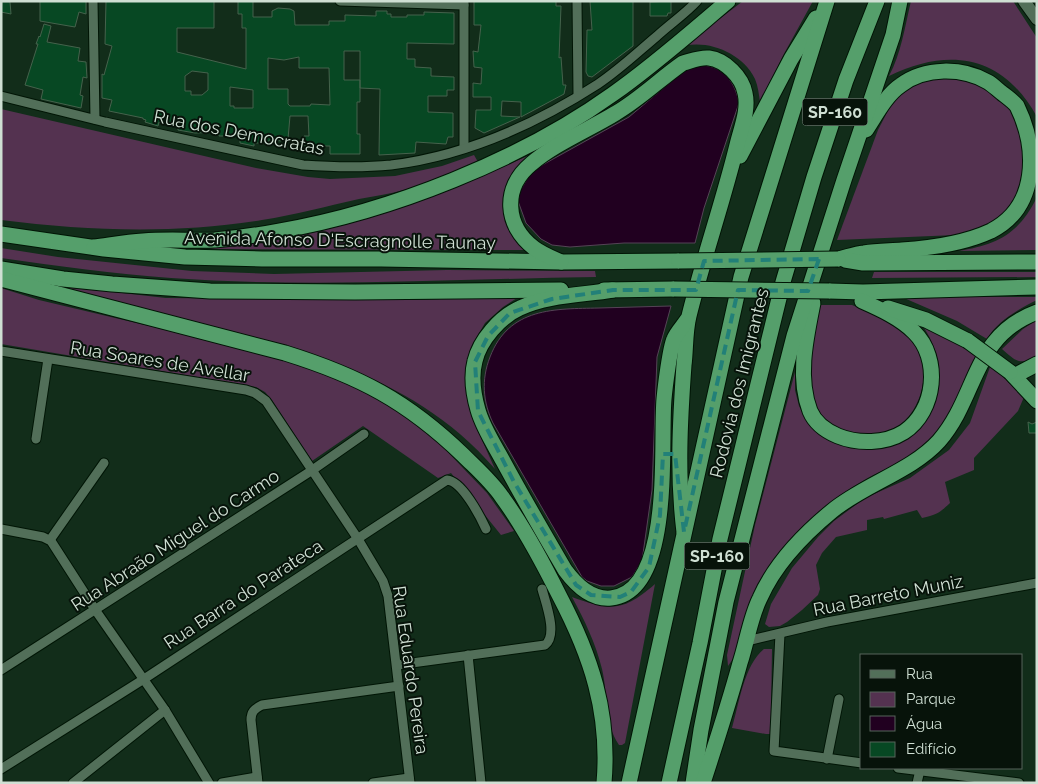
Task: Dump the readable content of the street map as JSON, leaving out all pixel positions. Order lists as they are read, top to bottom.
{
  "streets": {
    "highway": ["SP-160", "Avenida Afonso D'Escragnolle Taunay", "Rodovia dos Imigrantes"],
    "street": [
      "Rua dos Democratas",
      "Rua Soares de Avellar",
      "Rua Abraão Miguel do Carmo",
      "Rua Barra do Parateca",
      "Rua Barreto Muniz",
      "Rua Eduardo Pereira"
    ]
  },
  "crossings": [
    ["Rua Soares de Avellar", "Rua Abraão Miguel do Carmo"],
    ["Rua Soares de Avellar", "Rua Barra do Parateca"],
    ["Rua Soares de Avellar", "Rua Eduardo Pereira"],
    ["Rua Barra do Parateca", "Rua Eduardo Pereira"]
  ],
  "legend": [
    "Rua",
    "Parque",
    "Água",
    "Edifício"
  ]
}
